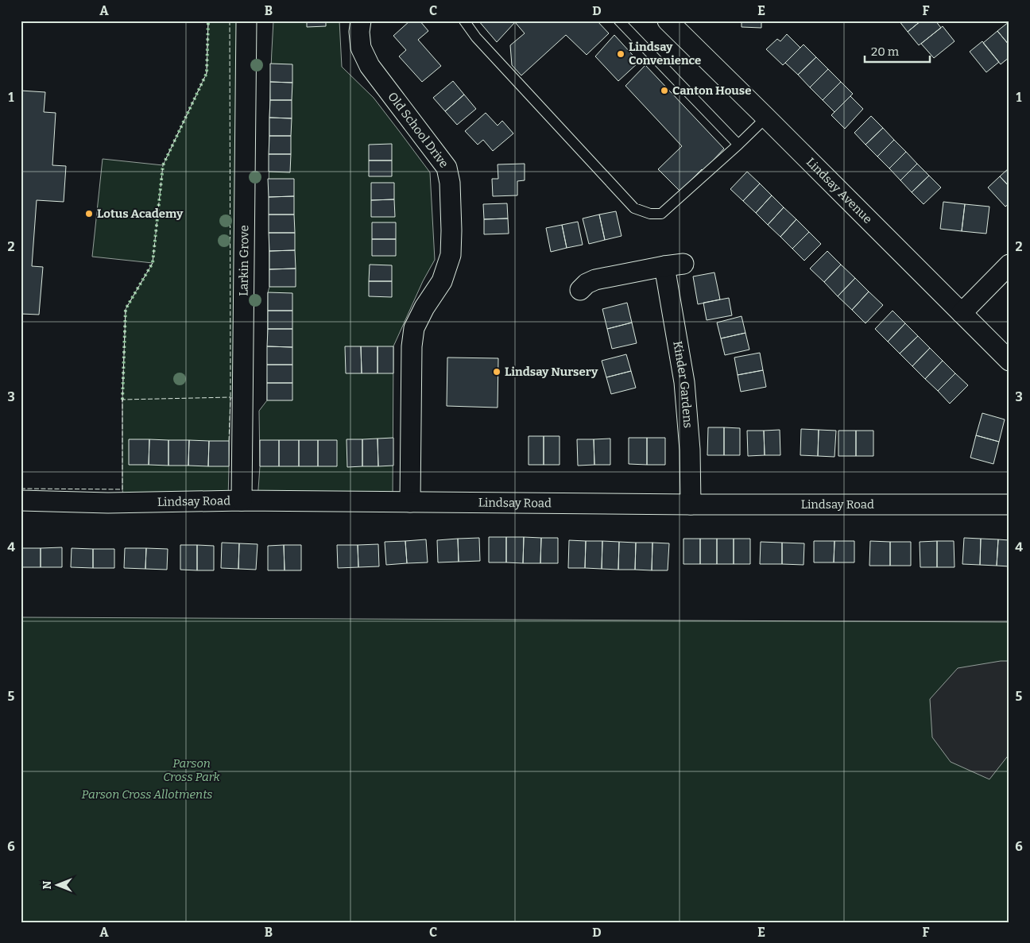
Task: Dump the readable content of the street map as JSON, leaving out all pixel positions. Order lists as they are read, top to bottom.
{
  "streets": {
    "street": [
      "Old School Drive",
      "Lindsay Avenue",
      "Larkin Grove",
      "Kinder Gardens",
      "Lindsay Road"
    ]
  },
  "crossings": [
    ["Old School Drive", "Lindsay Road"],
    ["Larkin Grove", "Lindsay Road"],
    ["Kinder Gardens", "Lindsay Road"]
  ],
  "parks": ["Parson Cross Park", "Parson Cross Allotments"],
  "places": [
    "Lindsay Convenience",
    "Canton House",
    "Lotus Academy",
    "Lindsay Nursery"
  ],
  "scale_bar": "20 m",
  "north": "left",
  "grid": {
    "columns": [
      "A",
      "B",
      "C",
      "D",
      "E",
      "F"
    ],
    "rows": [
      "1",
      "2",
      "3",
      "4",
      "5",
      "6"
    ]
  }
}
